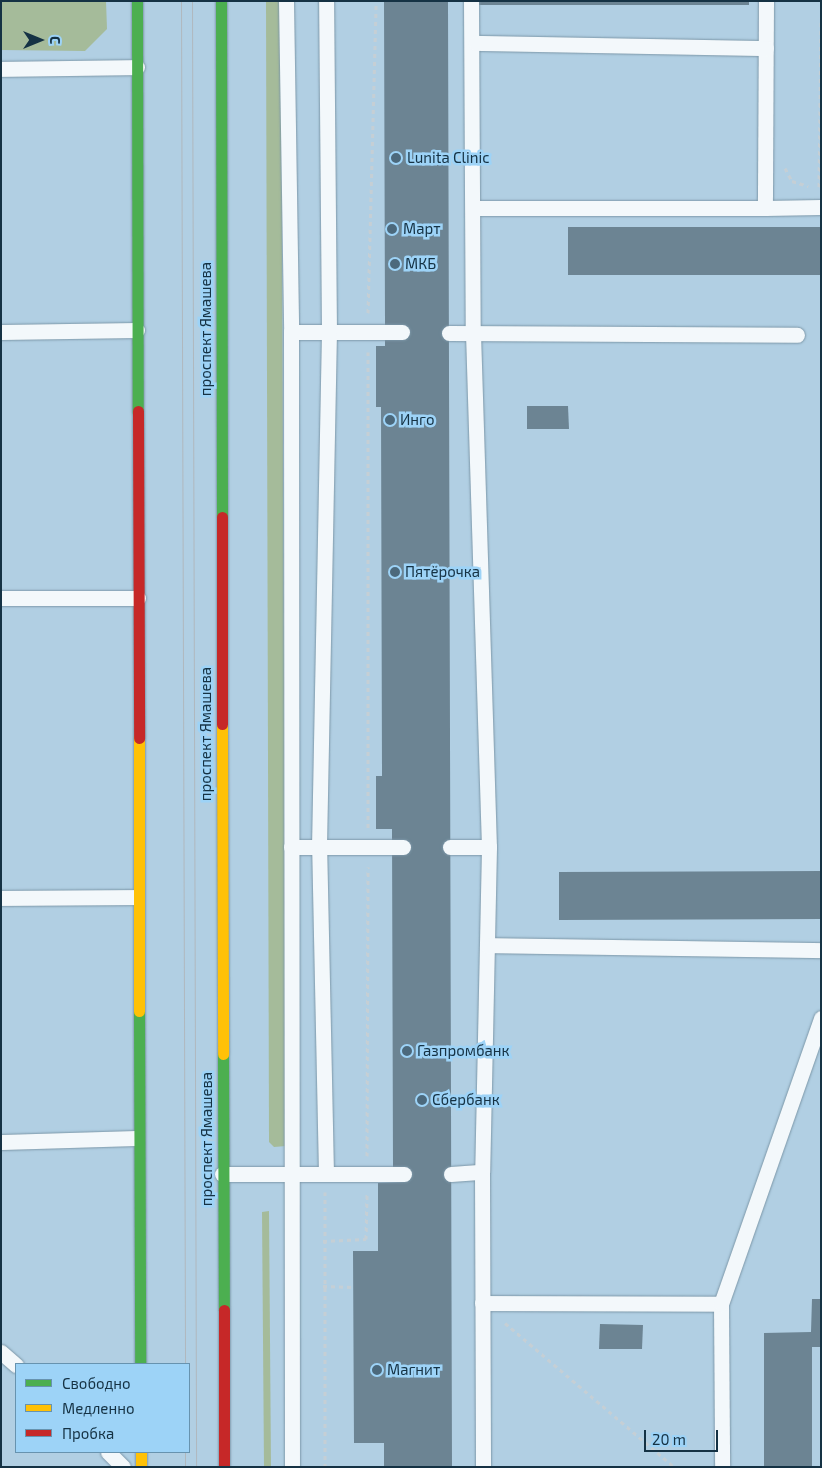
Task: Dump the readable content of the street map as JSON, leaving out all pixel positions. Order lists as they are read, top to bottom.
{
  "streets": {
    "main road": ["проспект Ямашева"]
  },
  "places": [
    "Lunita Clinic",
    "Март",
    "МКБ",
    "Инго",
    "Пятёрочка",
    "Газпромбанк",
    "Сбербанк",
    "Магнит"
  ],
  "legend": ["Свободно", "Медленно", "Пробка"],
  "scale_bar": "20 m",
  "north": "right"
}
